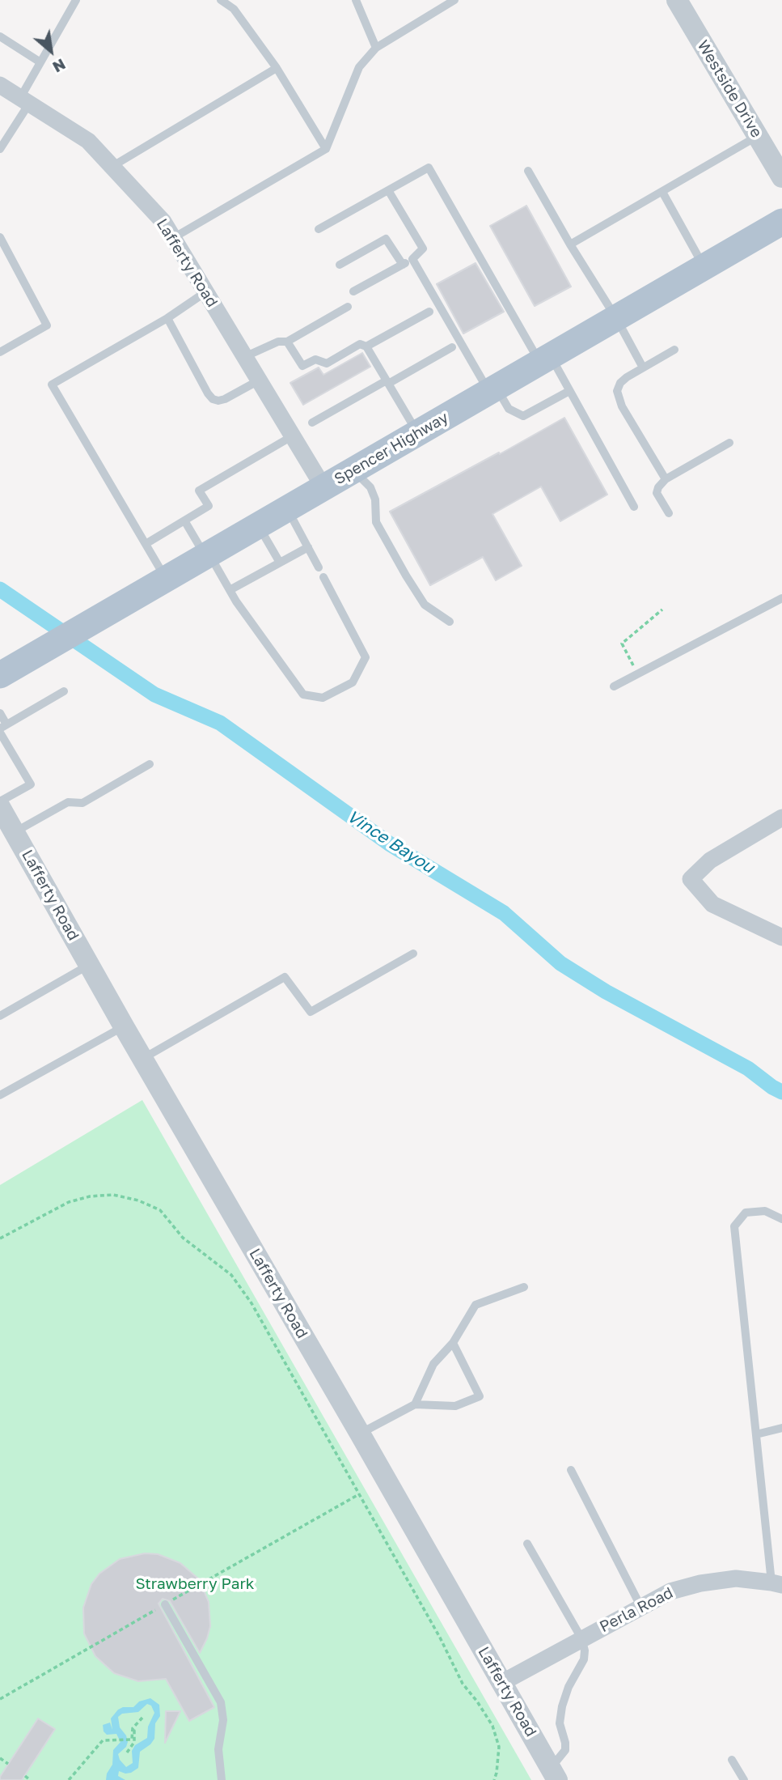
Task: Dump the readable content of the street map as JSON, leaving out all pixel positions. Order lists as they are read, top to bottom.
{
  "streets": {
    "main road": ["Spencer Highway"],
    "street": ["Westside Drive", "Lafferty Road", "Perla Road"]
  },
  "crossings": [
    ["Lafferty Road", "Spencer Highway"],
    ["Lafferty Road", "Perla Road"]
  ],
  "water": ["Vince Bayou"],
  "parks": ["Strawberry Park"],
  "north": "bottom right"
}
